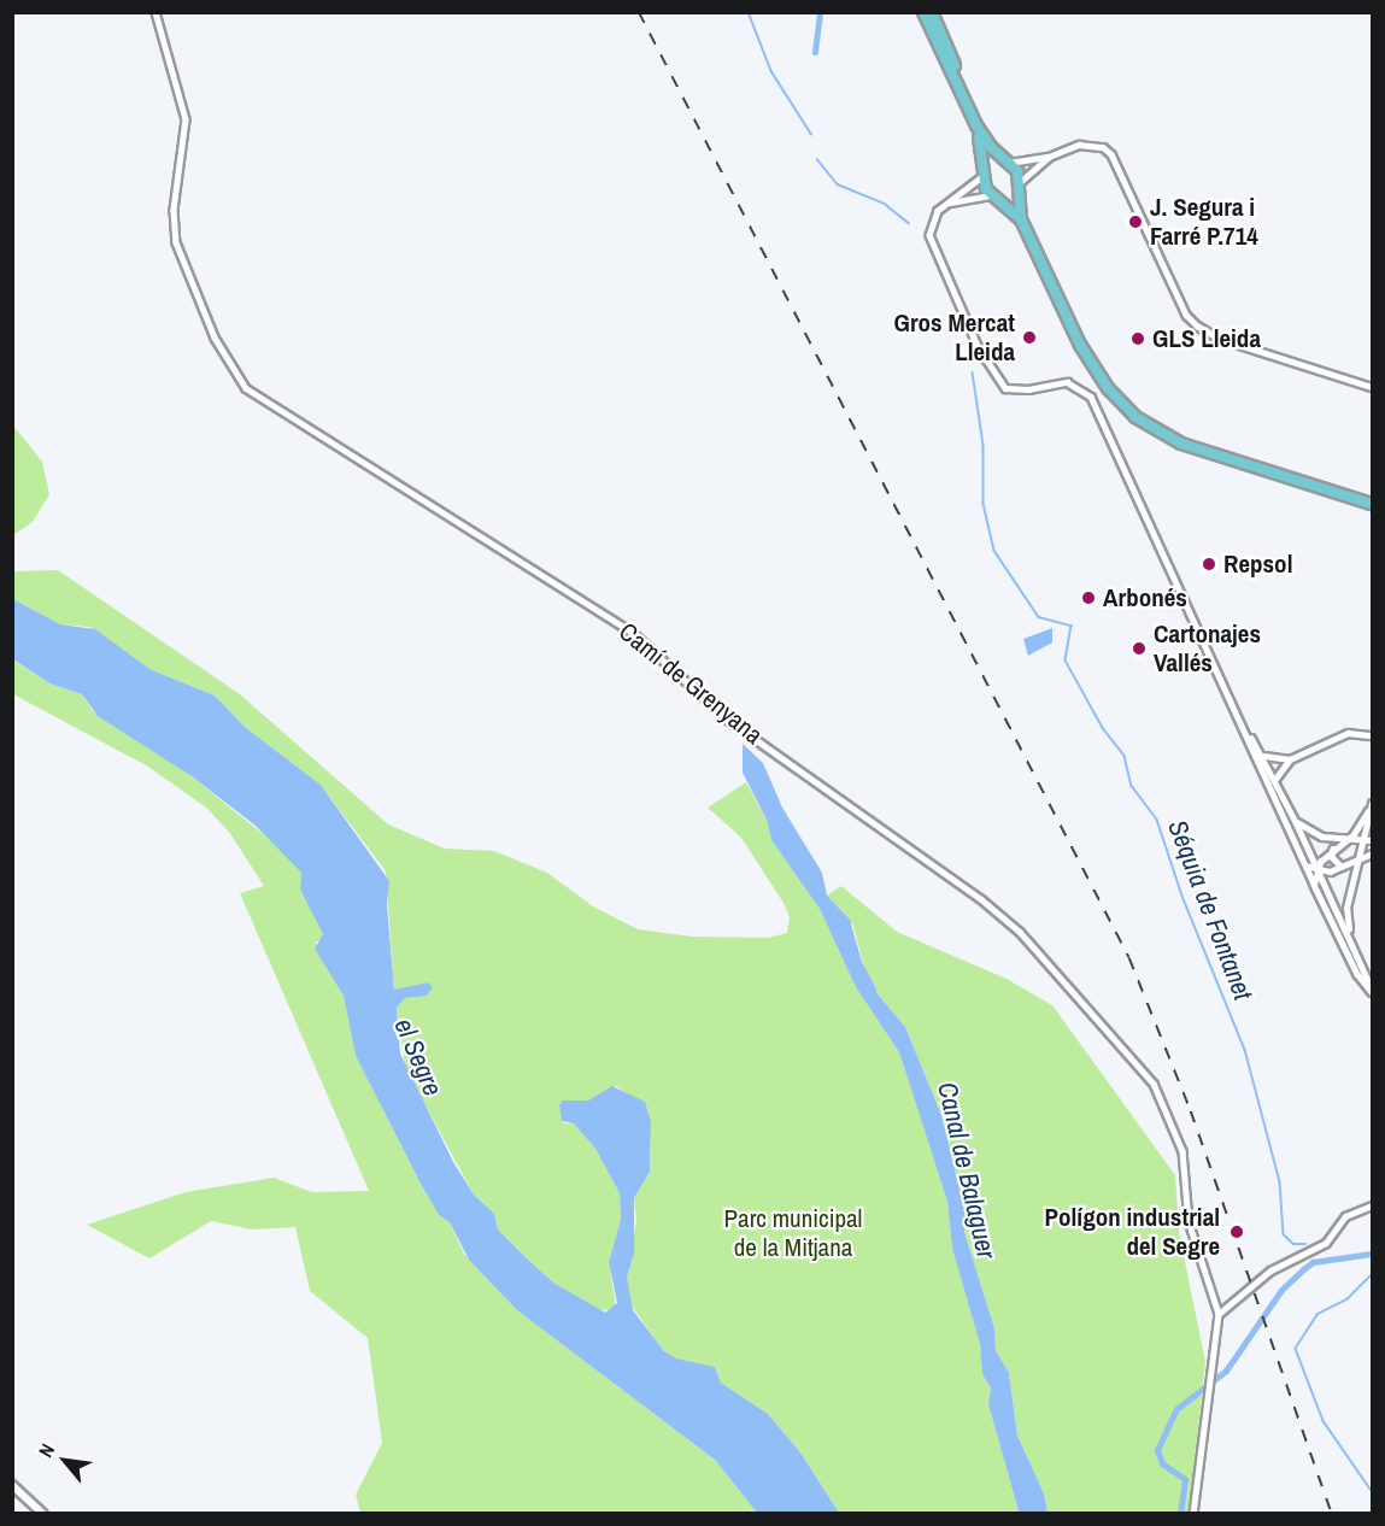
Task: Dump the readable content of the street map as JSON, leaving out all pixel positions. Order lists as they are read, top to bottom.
{
  "streets": {
    "street": ["Camí de Grenyana"]
  },
  "water": ["Séquia de Fontanet", "el Segre", "Canal de Balaguer"],
  "parks": ["Parc municipal de la Mitjana"],
  "places": [
    "J. Segura i Farré P.714",
    "Gros Mercat Lleida",
    "GLS Lleida",
    "Repsol",
    "Arbonés",
    "Cartonajes Vallés",
    "Polígon industrial del Segre"
  ],
  "north": "top left"
}
